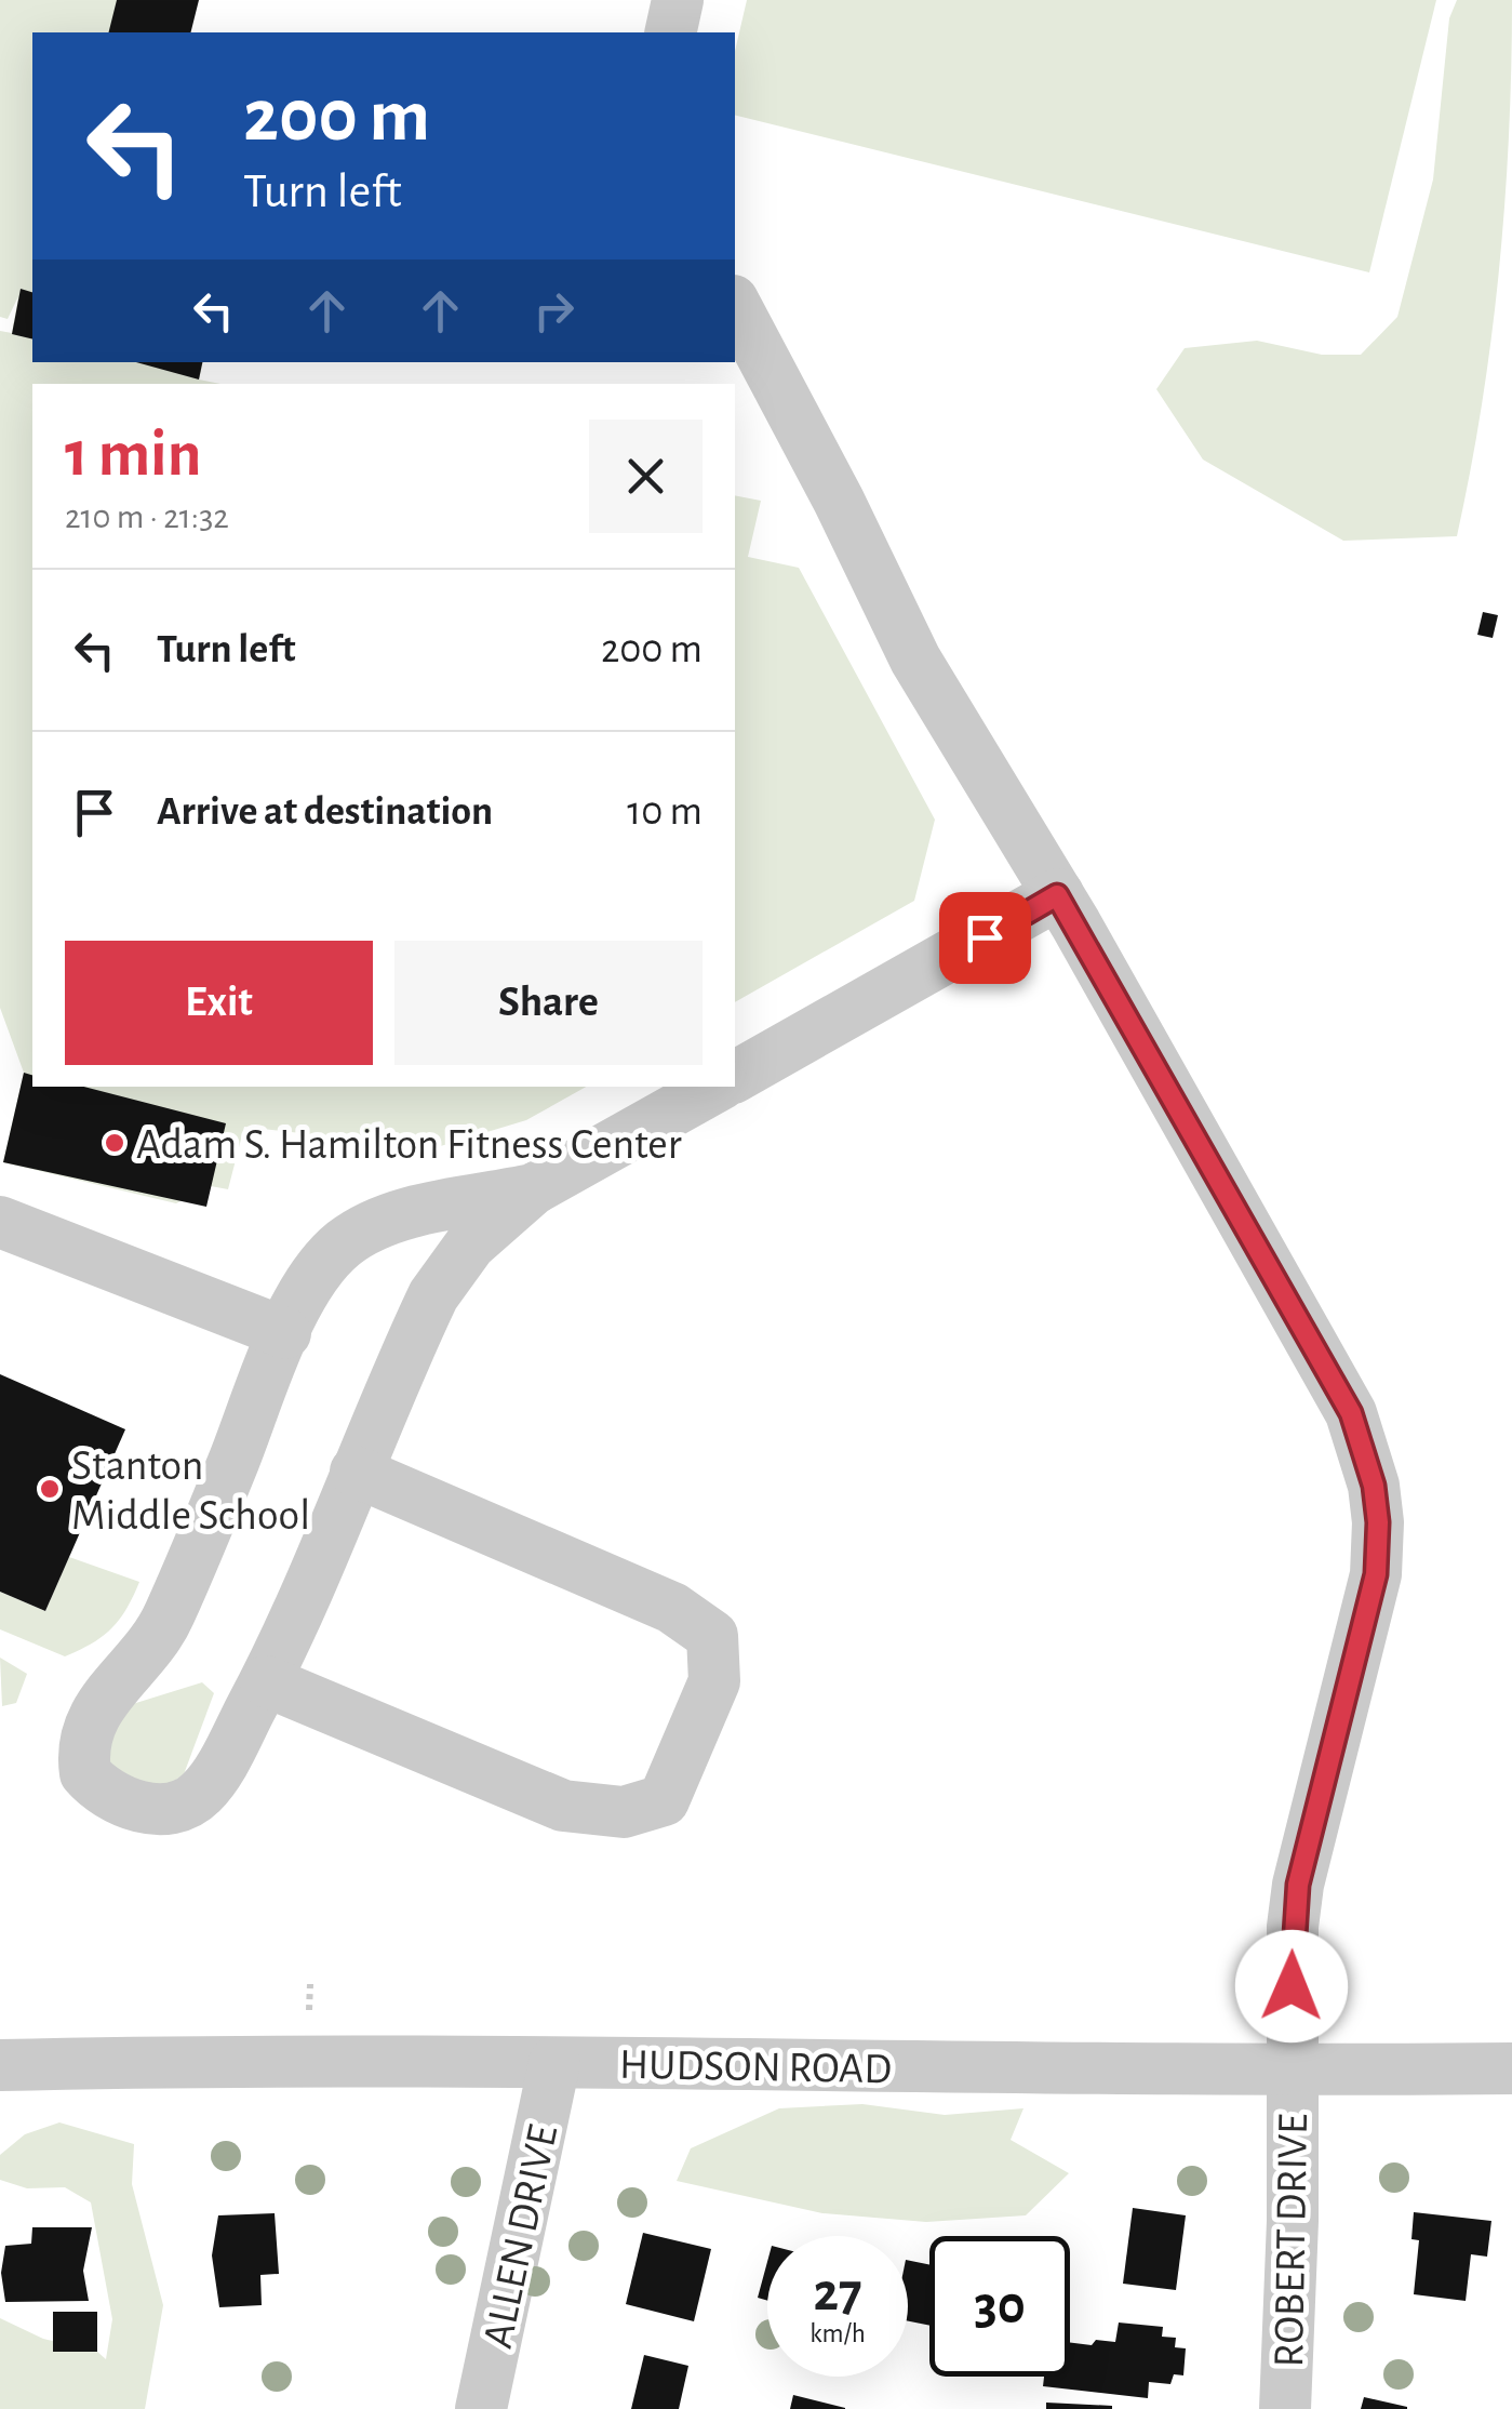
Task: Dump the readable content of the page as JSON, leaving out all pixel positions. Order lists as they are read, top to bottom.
{
  "streets": {
    "street": ["HUDSON ROAD", "ALLEN DRIVE", "ROBERT DRIVE"]
  },
  "crossings": [
    ["HUDSON ROAD", "ALLEN DRIVE"],
    ["HUDSON ROAD", "ROBERT DRIVE"]
  ],
  "places": ["Adam S. Hamilton Fitness Center", "Stanton Middle School"],
  "page": {
    "turn": ["200 m", "Turn left"],
    "heading": ["1 min", "210 m · 21:32"],
    "list": [
      {
        "name": "Turn left",
        "value": "200 m"
      },
      {
        "name": "Arrive at destination",
        "value": "10 m"
      }
    ],
    "buttons": ["Exit", "Share"],
    "speed": "27 km/h",
    "limit": "30"
  }
}
